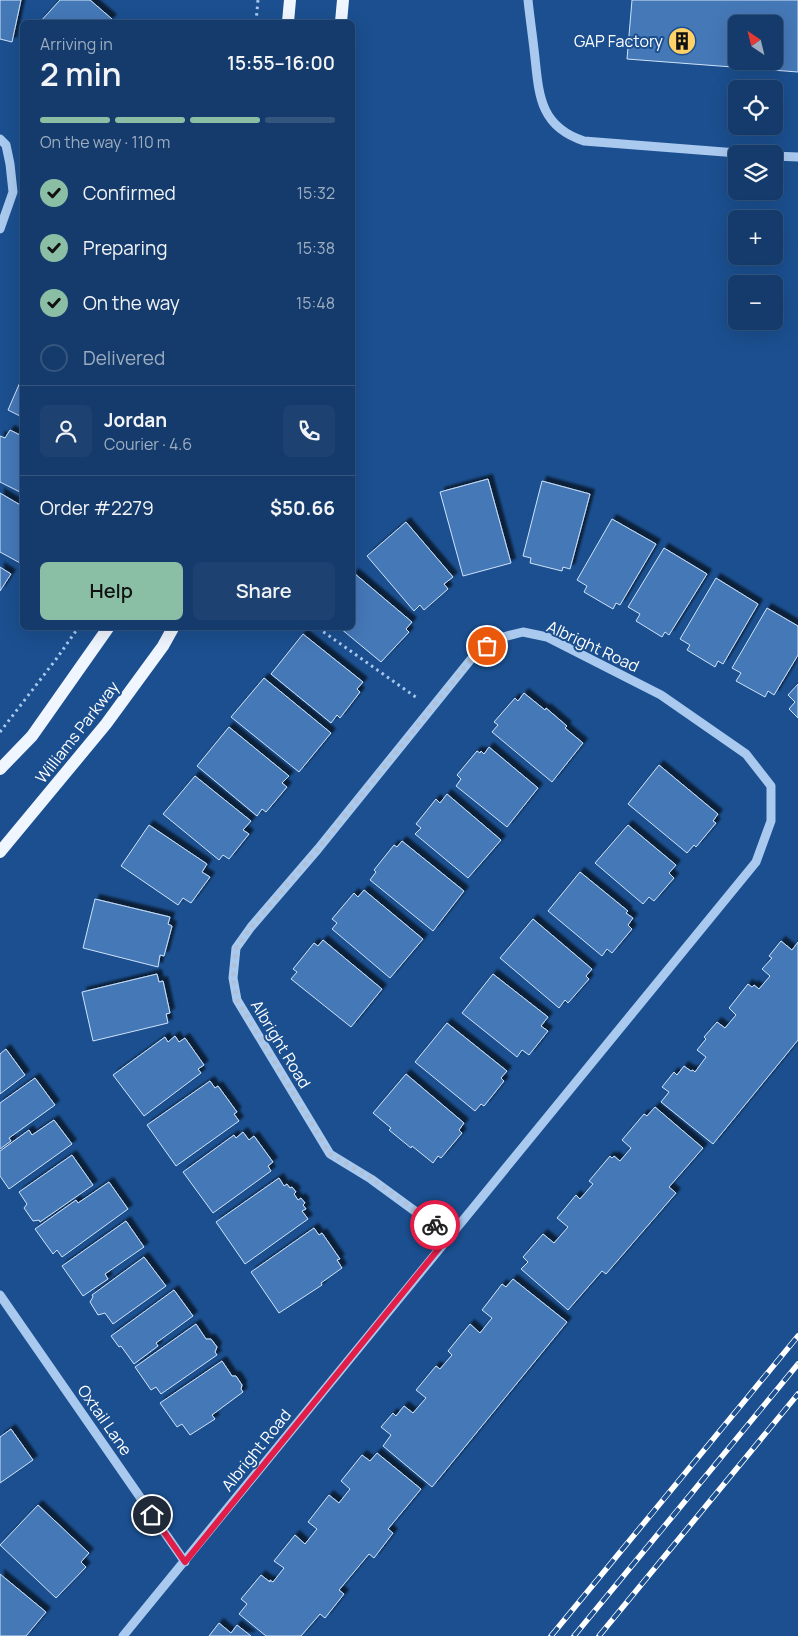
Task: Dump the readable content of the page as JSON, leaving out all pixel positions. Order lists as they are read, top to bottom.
{
  "streets": {
    "main road": ["Williams Parkway"],
    "street": ["Albright Road", "Oxtail Lane"]
  },
  "crossings": [
    ["Albright Road", "Oxtail Lane"]
  ],
  "places": {
    "building": ["GAP Factory"]
  },
  "north": "top left",
  "page": {
    "map_buttons": ["+", "−"],
    "heading": ["2 min", "Arriving in", "15:55–16:00"],
    "panel": [
      "Jordan",
      "Courier · 4.6",
      "Order #2279",
      "$50.66"
    ],
    "bar": "On the way · 110 m",
    "list": [
      ["Confirmed", "15:32"],
      ["Preparing", "15:38"],
      ["On the way", "15:48"],
      "Delivered"
    ],
    "buttons": ["Help", "Share"]
  }
}
